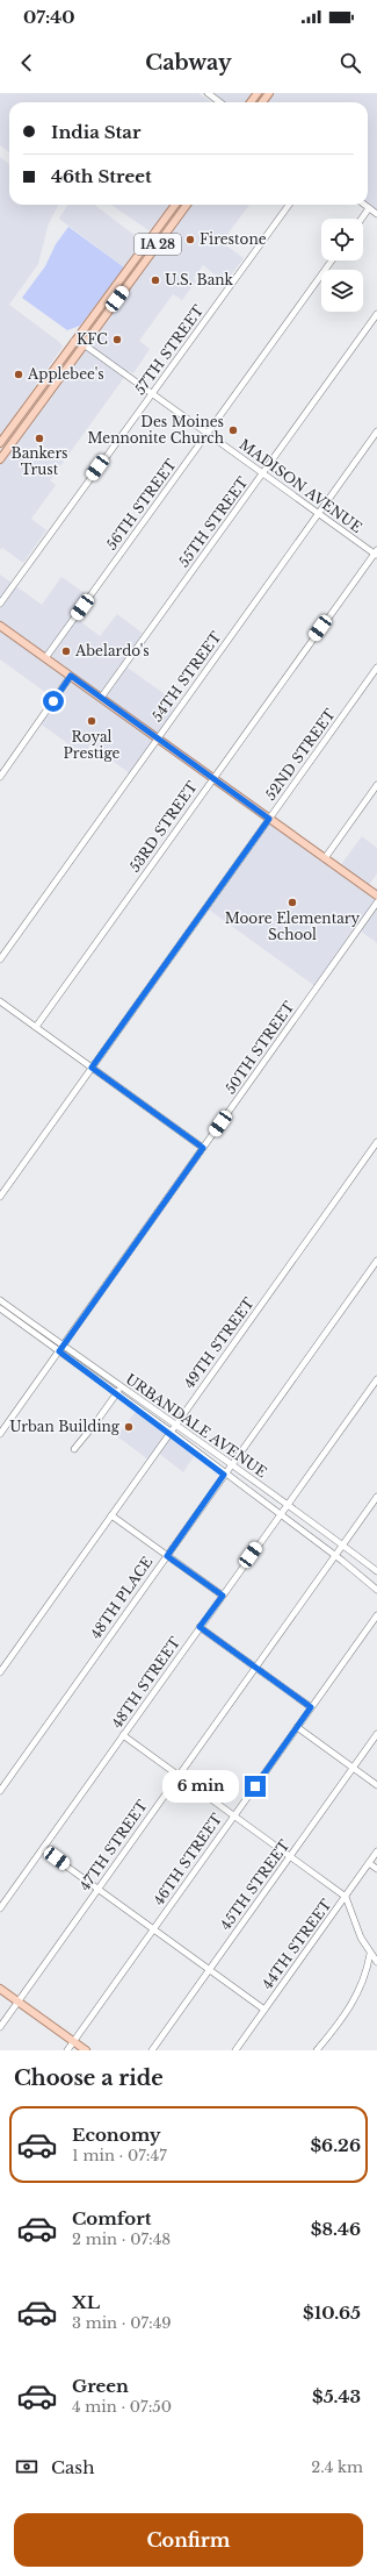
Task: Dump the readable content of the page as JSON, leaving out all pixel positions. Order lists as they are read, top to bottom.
{
  "streets": {
    "main road": ["IA 28"],
    "street": [
      "57TH STREET",
      "MADISON AVENUE",
      "56TH STREET",
      "55TH STREET",
      "54TH STREET",
      "52ND STREET",
      "53RD STREET",
      "50TH STREET",
      "49TH STREET",
      "URBANDALE AVENUE",
      "48TH PLACE",
      "48TH STREET",
      "47TH STREET",
      "46TH STREET",
      "45TH STREET",
      "44TH STREET"
    ]
  },
  "crossings": [
    ["IA 28", "MADISON AVENUE"],
    ["57TH STREET", "MADISON AVENUE"],
    ["MADISON AVENUE", "56TH STREET"],
    ["MADISON AVENUE", "55TH STREET"],
    ["MADISON AVENUE", "54TH STREET"],
    ["MADISON AVENUE", "53RD STREET"],
    ["50TH STREET", "URBANDALE AVENUE"],
    ["49TH STREET", "URBANDALE AVENUE"],
    ["URBANDALE AVENUE", "48TH PLACE"],
    ["URBANDALE AVENUE", "48TH STREET"],
    ["URBANDALE AVENUE", "47TH STREET"]
  ],
  "places": [
    "Firestone",
    "U.S. Bank",
    "KFC",
    "Applebee's",
    "Des Moines Mennonite Church",
    "Bankers Trust",
    "Abelardo's",
    "Royal Prestige",
    "Moore Elementary School",
    "Urban Building"
  ],
  "page": {
    "status": "07:40",
    "header": "Cabway",
    "banner": ["India Star", "46th Street"],
    "bubble": "6 min",
    "heading": "Choose a ride",
    "list": [
      {
        "name": "Economy",
        "note": "1 min · 07:47",
        "value": "$6.26"
      },
      {
        "name": "Comfort",
        "note": "2 min · 07:48",
        "value": "$8.46"
      },
      {
        "name": "XL",
        "note": "3 min · 07:49",
        "value": "$10.65"
      },
      {
        "name": "Green",
        "note": "4 min · 07:50",
        "value": "$5.43"
      }
    ],
    "pay": ["Cash", "2.4 km"],
    "buttons": "Confirm"
  }
}
